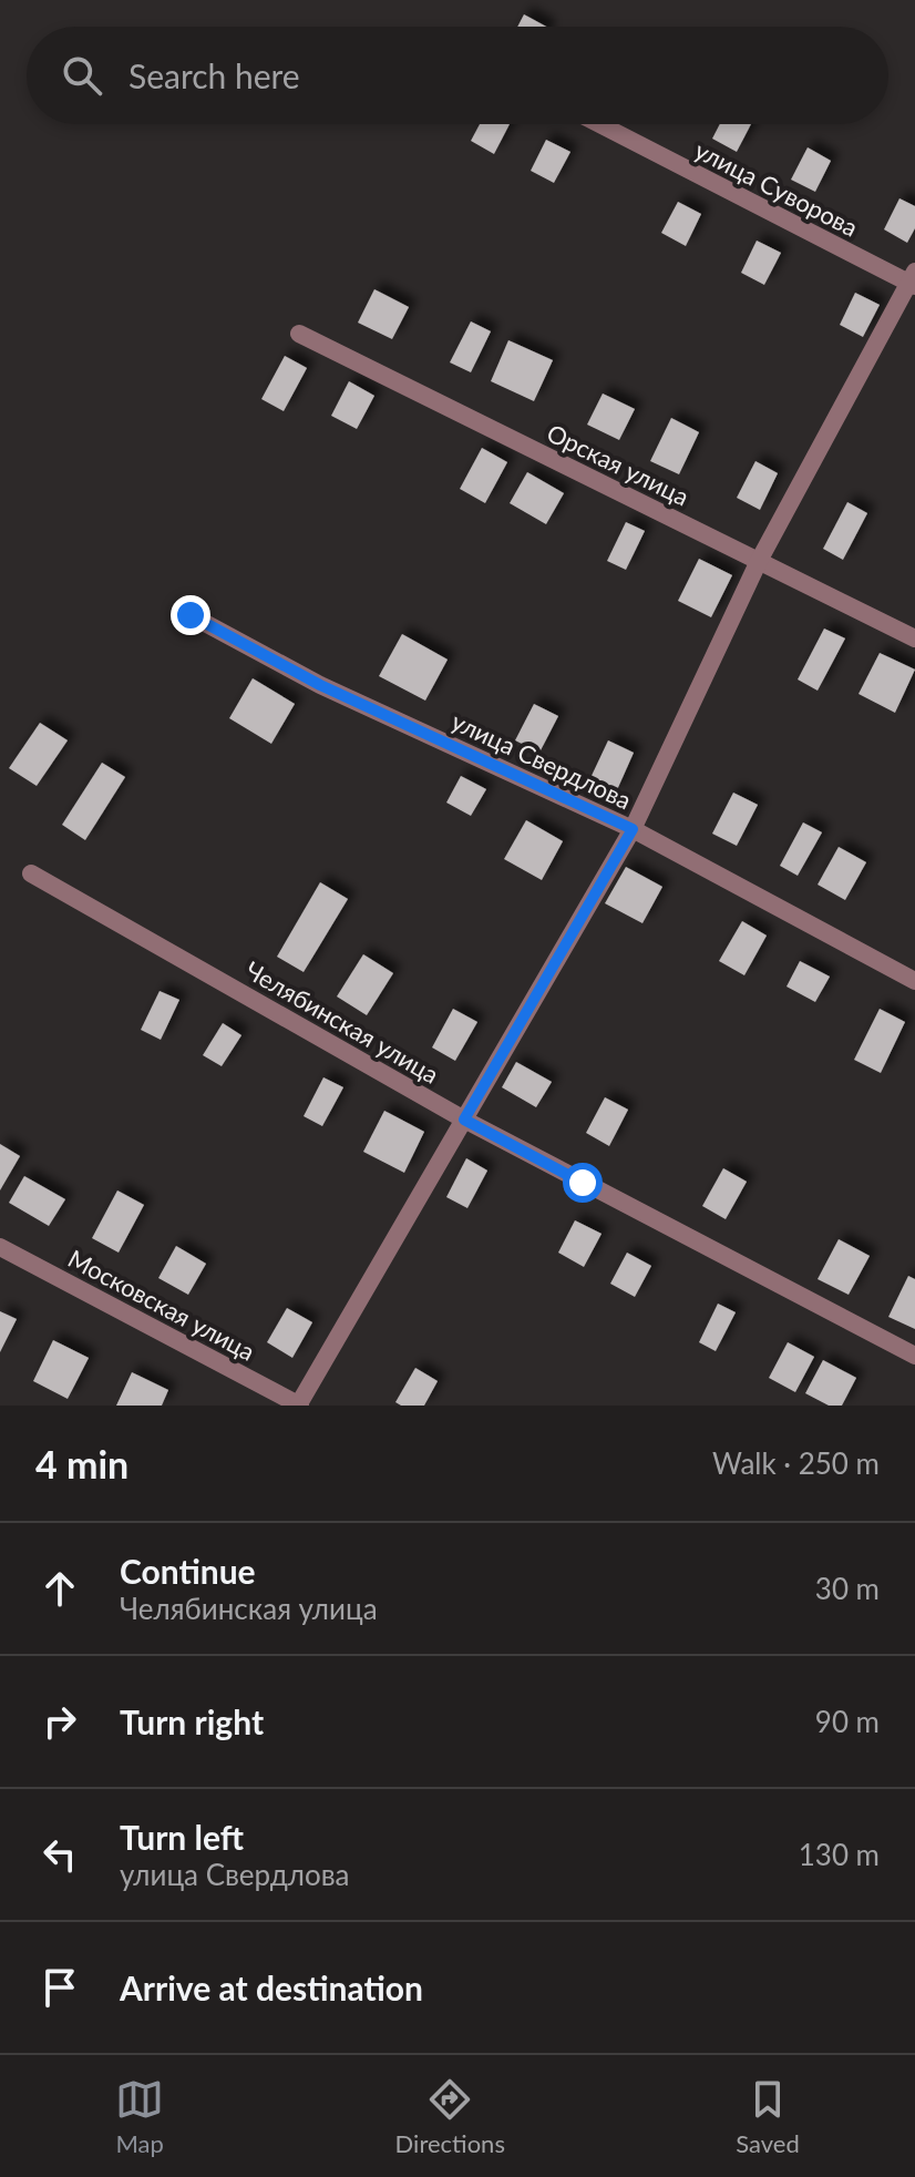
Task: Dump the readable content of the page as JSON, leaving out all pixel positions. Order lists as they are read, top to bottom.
{
  "streets": {
    "street": [
      "улица Суворова",
      "Орская улица",
      "улица Свердлова",
      "Челябинская улица",
      "Московская улица"
    ]
  },
  "page": {
    "search": "Search here",
    "heading": ["4 min", "Walk · 250 m"],
    "list": [
      ["Continue", "Челябинская улица", "30 m"],
      ["Turn right", "90 m"],
      ["Turn left", "улица Свердлова", "130 m"],
      "Arrive at destination"
    ],
    "nav": ["Map", "Directions", "Saved"]
  }
}
